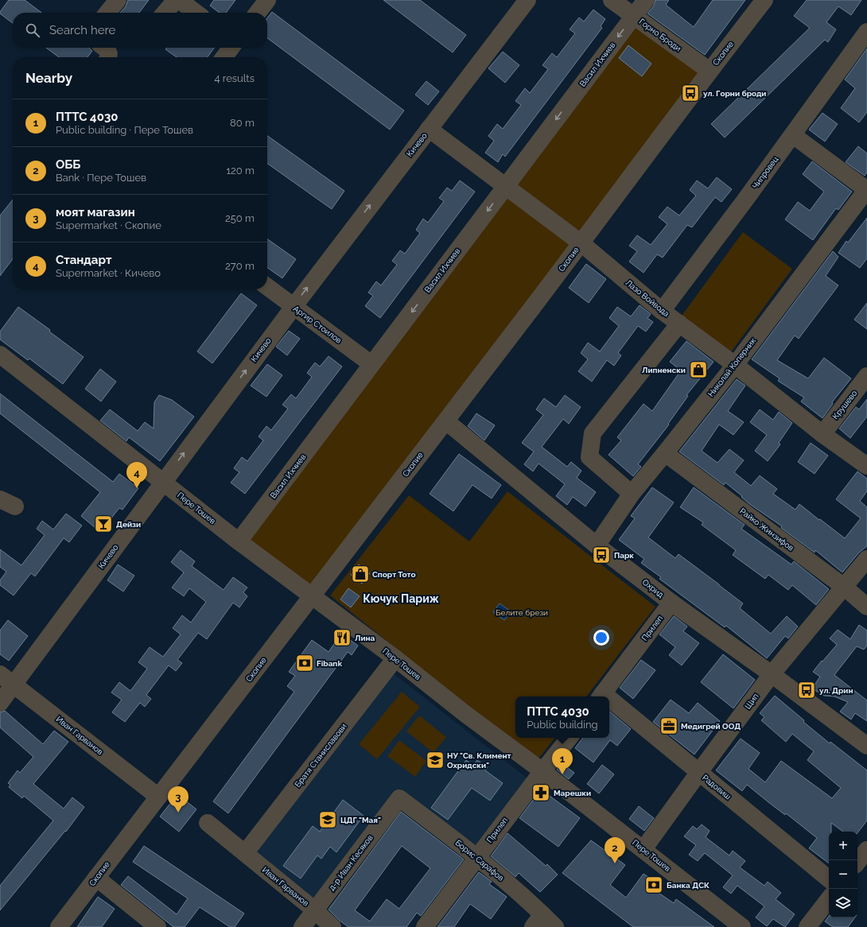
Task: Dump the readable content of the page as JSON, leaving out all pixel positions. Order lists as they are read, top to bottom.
{
  "streets": {
    "street": [
      "Горно Броди",
      "Скопие",
      "Васил Ихчиев",
      "Кичево",
      "Чипровец",
      "Лазо Войвода",
      "Аргир Стоилов",
      "Николай Коперник",
      "Крушево",
      "Пере Тошев",
      "Райко Жинзифов",
      "Охрид",
      "Прилеп",
      "Щип",
      "Иван Гарванов",
      "Братя Станиславови",
      "Радовиш",
      "Борис Сарафов",
      "д-р Иван Кесяков"
    ]
  },
  "crossings": [
    ["Горно Броди", "Скопие"],
    ["Горно Броди", "Васил Ихчиев"],
    ["Скопие", "Лазо Войвода"],
    ["Скопие", "Пере Тошев"],
    ["Скопие", "Охрид"],
    ["Скопие", "Иван Гарванов"],
    ["Васил Ихчиев", "Лазо Войвода"],
    ["Васил Ихчиев", "Аргир Стоилов"],
    ["Васил Ихчиев", "Пере Тошев"],
    ["Кичево", "Лазо Войвода"],
    ["Кичево", "Аргир Стоилов"],
    ["Кичево", "Пере Тошев"],
    ["Кичево", "Иван Гарванов"],
    ["Чипровец", "Лазо Войвода"],
    ["Лазо Войвода", "Николай Коперник"],
    ["Лазо Войвода", "Крушево"],
    ["Николай Коперник", "Райко Жинзифов"],
    ["Николай Коперник", "Охрид"],
    ["Пере Тошев", "Прилеп"],
    ["Пере Тошев", "Щип"],
    ["Пере Тошев", "Братя Станиславови"],
    ["Райко Жинзифов", "Щип"],
    ["Охрид", "Прилеп"],
    ["Охрид", "Щип"],
    ["Прилеп", "Борис Сарафов"],
    ["Щип", "Радовиш"],
    ["Иван Гарванов", "Братя Станиславови"],
    ["Иван Гарванов", "д-р Иван Кесяков"],
    ["Борис Сарафов", "д-р Иван Кесяков"]
  ],
  "one_way": ["Васил Ихчиев", "Кичево"],
  "districts": ["Кючук Париж"],
  "parks": ["Белите брези"],
  "places": {
    "bus stop": ["ул. Горни броди", "Парк", "ул. Дрин"],
    "shop": ["Липненски", "Спорт Тото"],
    "bar": ["Дейзи"],
    "restaurant": ["Лина"],
    "bank": ["Fibank", "Банка ДСК"],
    "office": ["Медигрей ООД"],
    "school or university": ["НУ \"Св. Климент Охридски\"", "ЦДГ \"Мая\""],
    "pharmacy": ["Марешки"]
  },
  "page": {
    "search": "Search here",
    "heading": ["Nearby", "4 results"],
    "list": [
      {
        "mark": "1",
        "name": "ПТТС 4030",
        "note": "Public building · Пере Тошев",
        "value": "80 m"
      },
      {
        "mark": "2",
        "name": "ОББ",
        "note": "Bank · Пере Тошев",
        "value": "120 m"
      },
      {
        "mark": "3",
        "name": "моят магазин",
        "note": "Supermarket · Скопие",
        "value": "250 m"
      },
      {
        "mark": "4",
        "name": "Стандарт",
        "note": "Supermarket · Кичево",
        "value": "270 m"
      }
    ],
    "pins": [
      "4",
      "1",
      "3",
      "2"
    ],
    "popup": ["ПТТС 4030", "Public building"],
    "map_buttons": ["+", "−"]
  }
}
